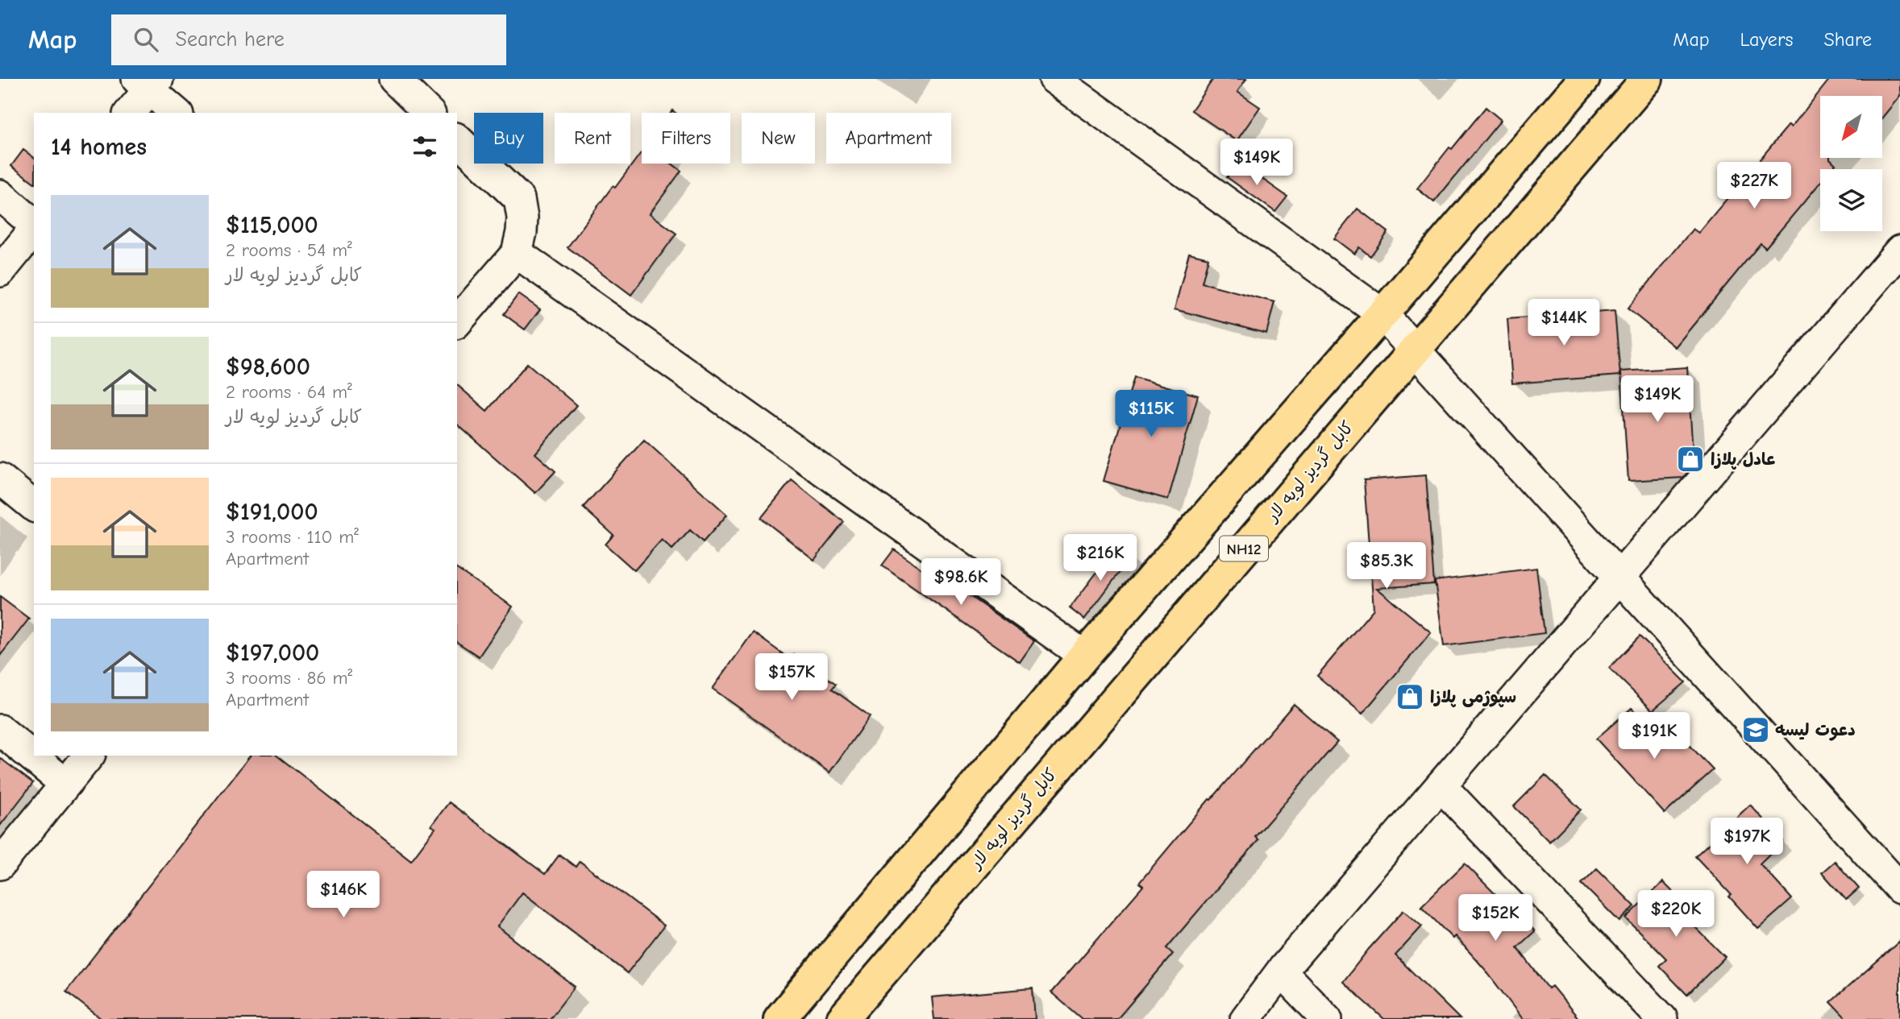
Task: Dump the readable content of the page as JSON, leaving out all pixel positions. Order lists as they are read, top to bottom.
{
  "streets": {
    "highway": ["کابل گردیز لویه لار", "NH12"]
  },
  "places": {
    "shop": ["عادل پلازا", "سپوژمی پلازا"],
    "school or university": ["دعوت لیسه"]
  },
  "north": "bottom left",
  "page": {
    "header": "Map",
    "search": "Search here",
    "nav": ["Map", "Layers", "Share"],
    "chip": [
      "Buy",
      "Rent",
      "Filters",
      "New",
      "Apartment"
    ],
    "heading": "14 homes",
    "price": [
      "$149K",
      "$227K",
      "$144K",
      "$149K",
      "$115K",
      "$216K",
      "$85.3K",
      "$98.6K",
      "$157K",
      "$191K",
      "$197K",
      "$146K",
      "$220K",
      "$152K"
    ],
    "list": [
      {
        "name": "$115,000",
        "note": "2 rooms · 54 m² · کابل گردیز لویه لار"
      },
      {
        "name": "$98,600",
        "note": "2 rooms · 64 m² · کابل گردیز لویه لار"
      },
      {
        "name": "$191,000",
        "note": "3 rooms · 110 m² · Apartment"
      },
      {
        "name": "$197,000",
        "note": "3 rooms · 86 m² · Apartment"
      }
    ]
  }
}
